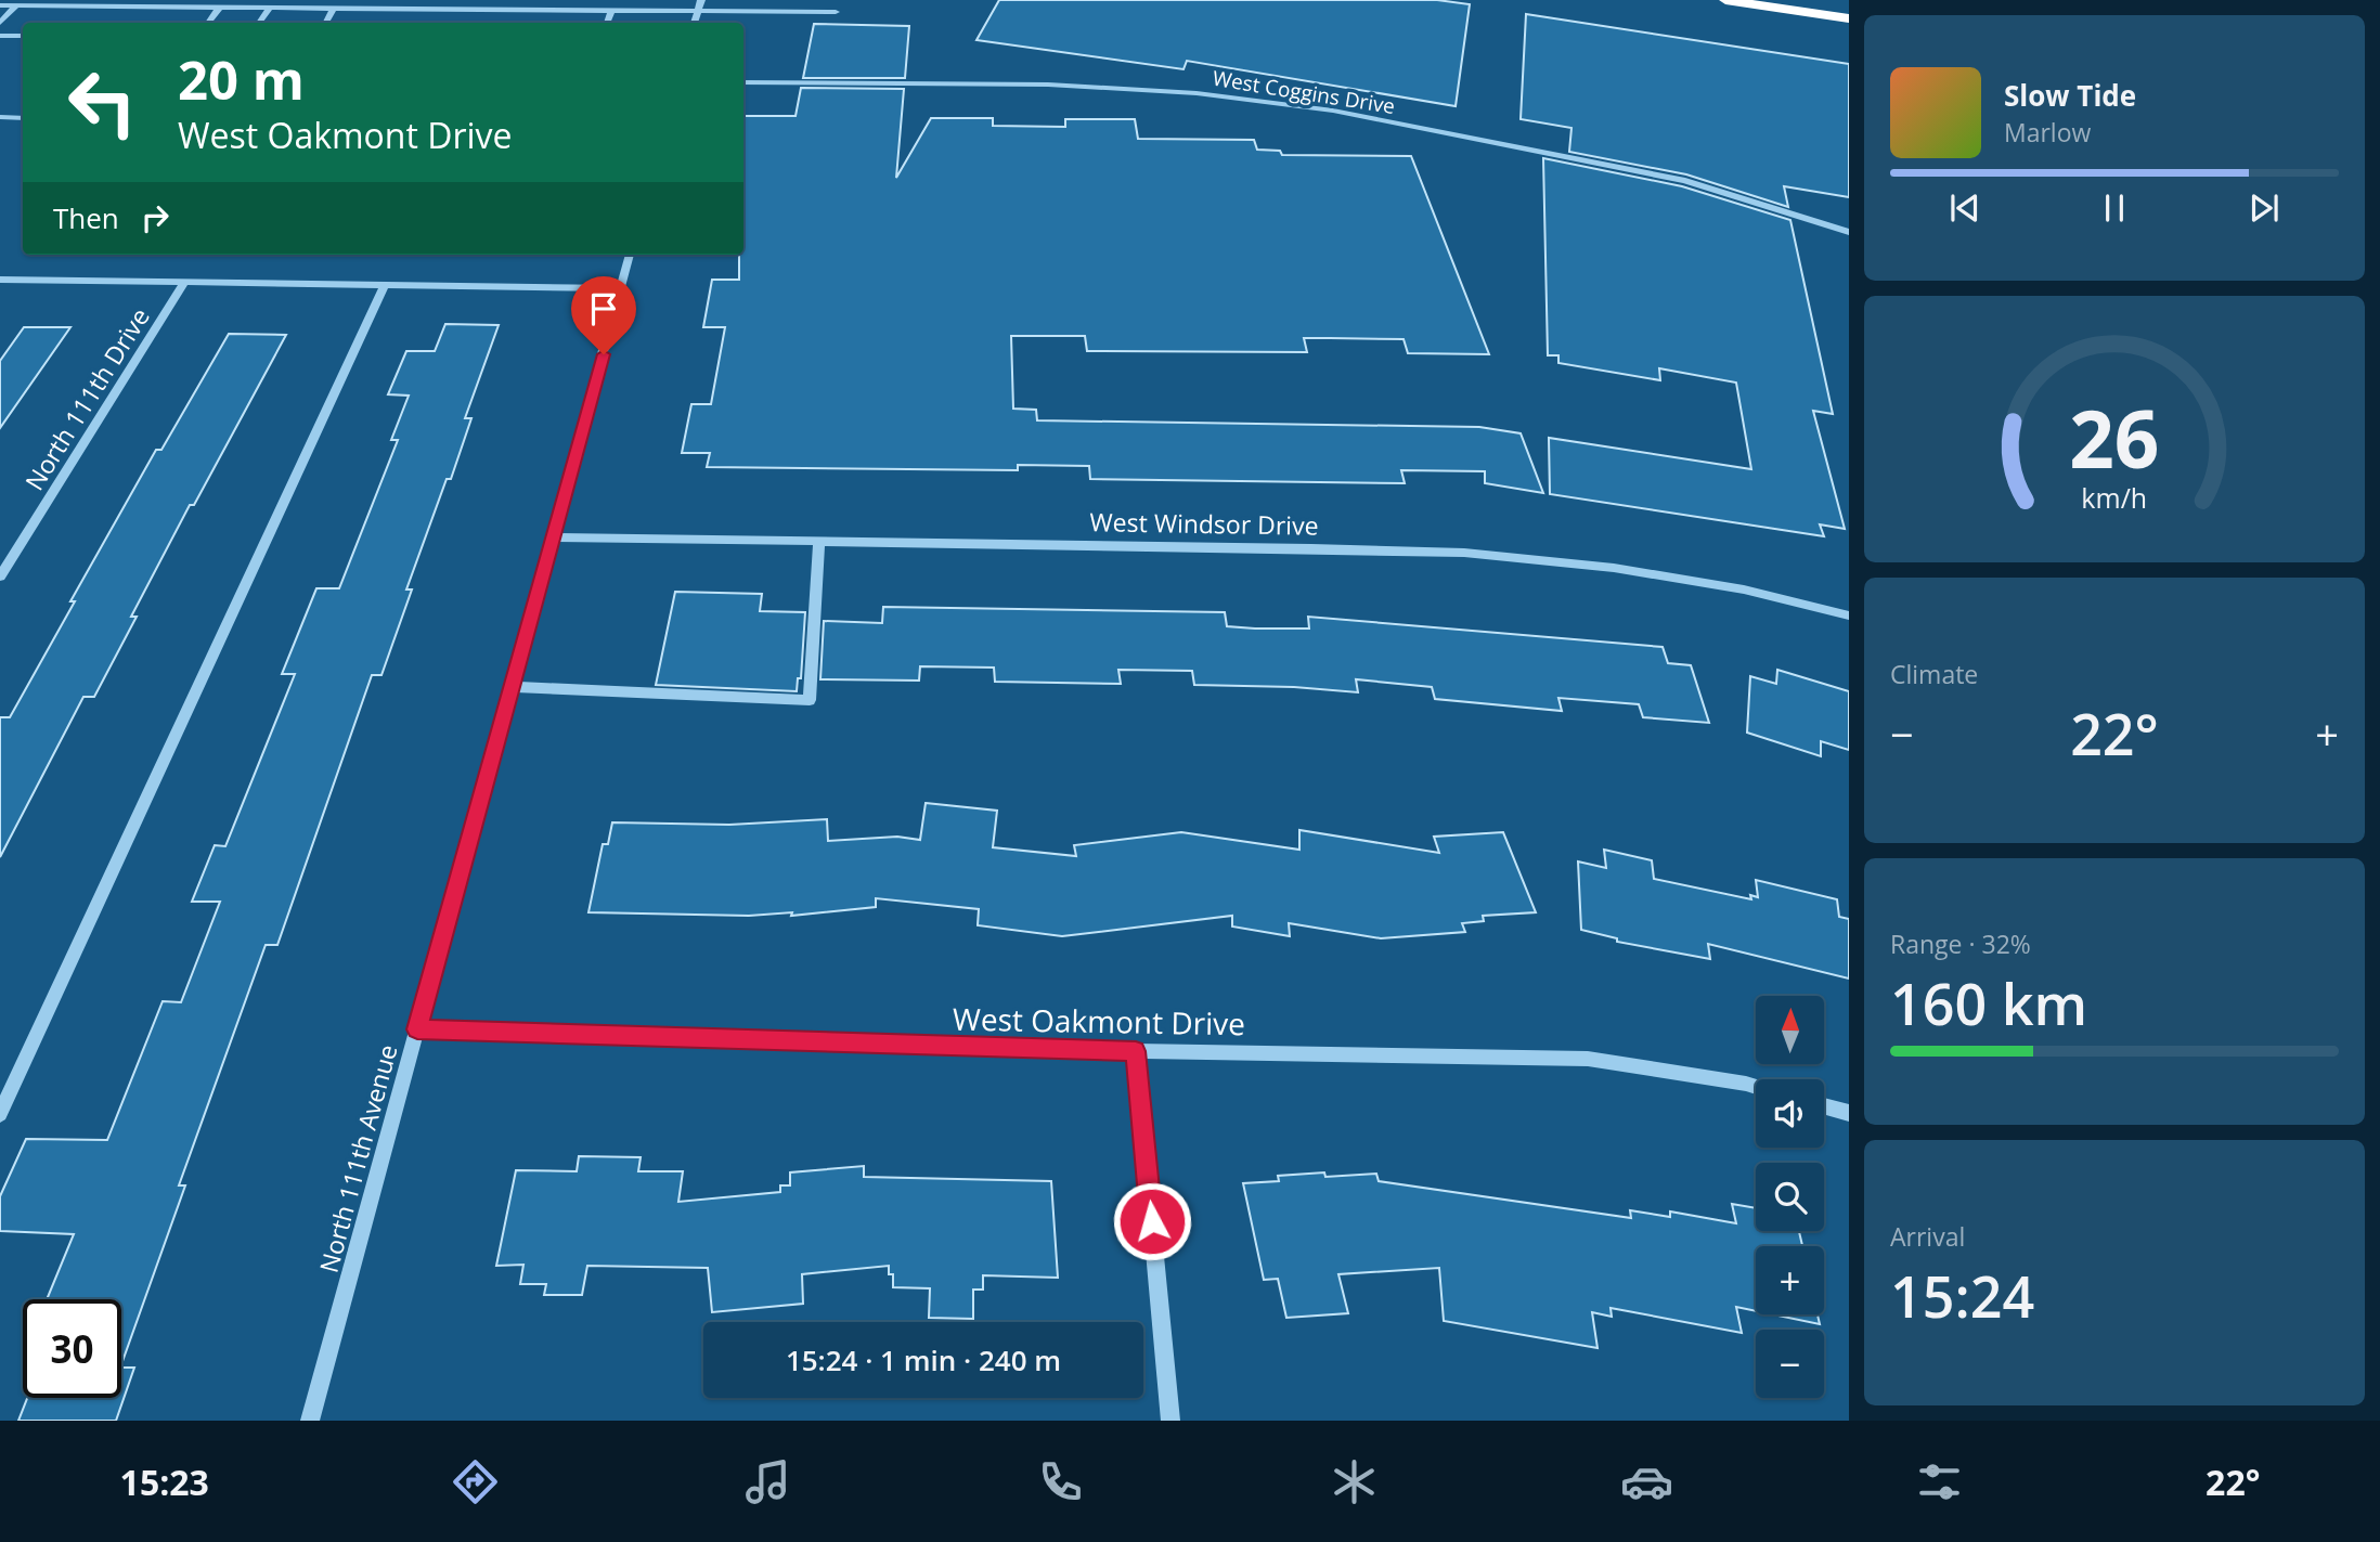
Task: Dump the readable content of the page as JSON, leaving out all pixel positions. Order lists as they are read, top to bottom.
{
  "streets": {
    "street": [
      "West Coggins Drive",
      "North 111th Drive",
      "West Windsor Drive",
      "West Oakmont Drive",
      "North 111th Avenue"
    ]
  },
  "crossings": [
    ["West Windsor Drive", "North 111th Avenue"],
    ["West Oakmont Drive", "North 111th Avenue"]
  ],
  "north": "top",
  "page": {
    "turn": ["20 m", "West Oakmont Drive"],
    "song": ["Slow Tide", "Marlow"],
    "then": "Then",
    "tile": [
      "Climate",
      ["Range · 32%", "160 km"],
      ["Arrival", "15:24"]
    ],
    "heat": ["−", "22°", "+"],
    "map_buttons": ["+", "−"],
    "limit": "30",
    "trip": "15:24 · 1 min · 240 m",
    "tabs": ["15:23", "22°"],
    "gauge": ["26", "km/h"]
  }
}
